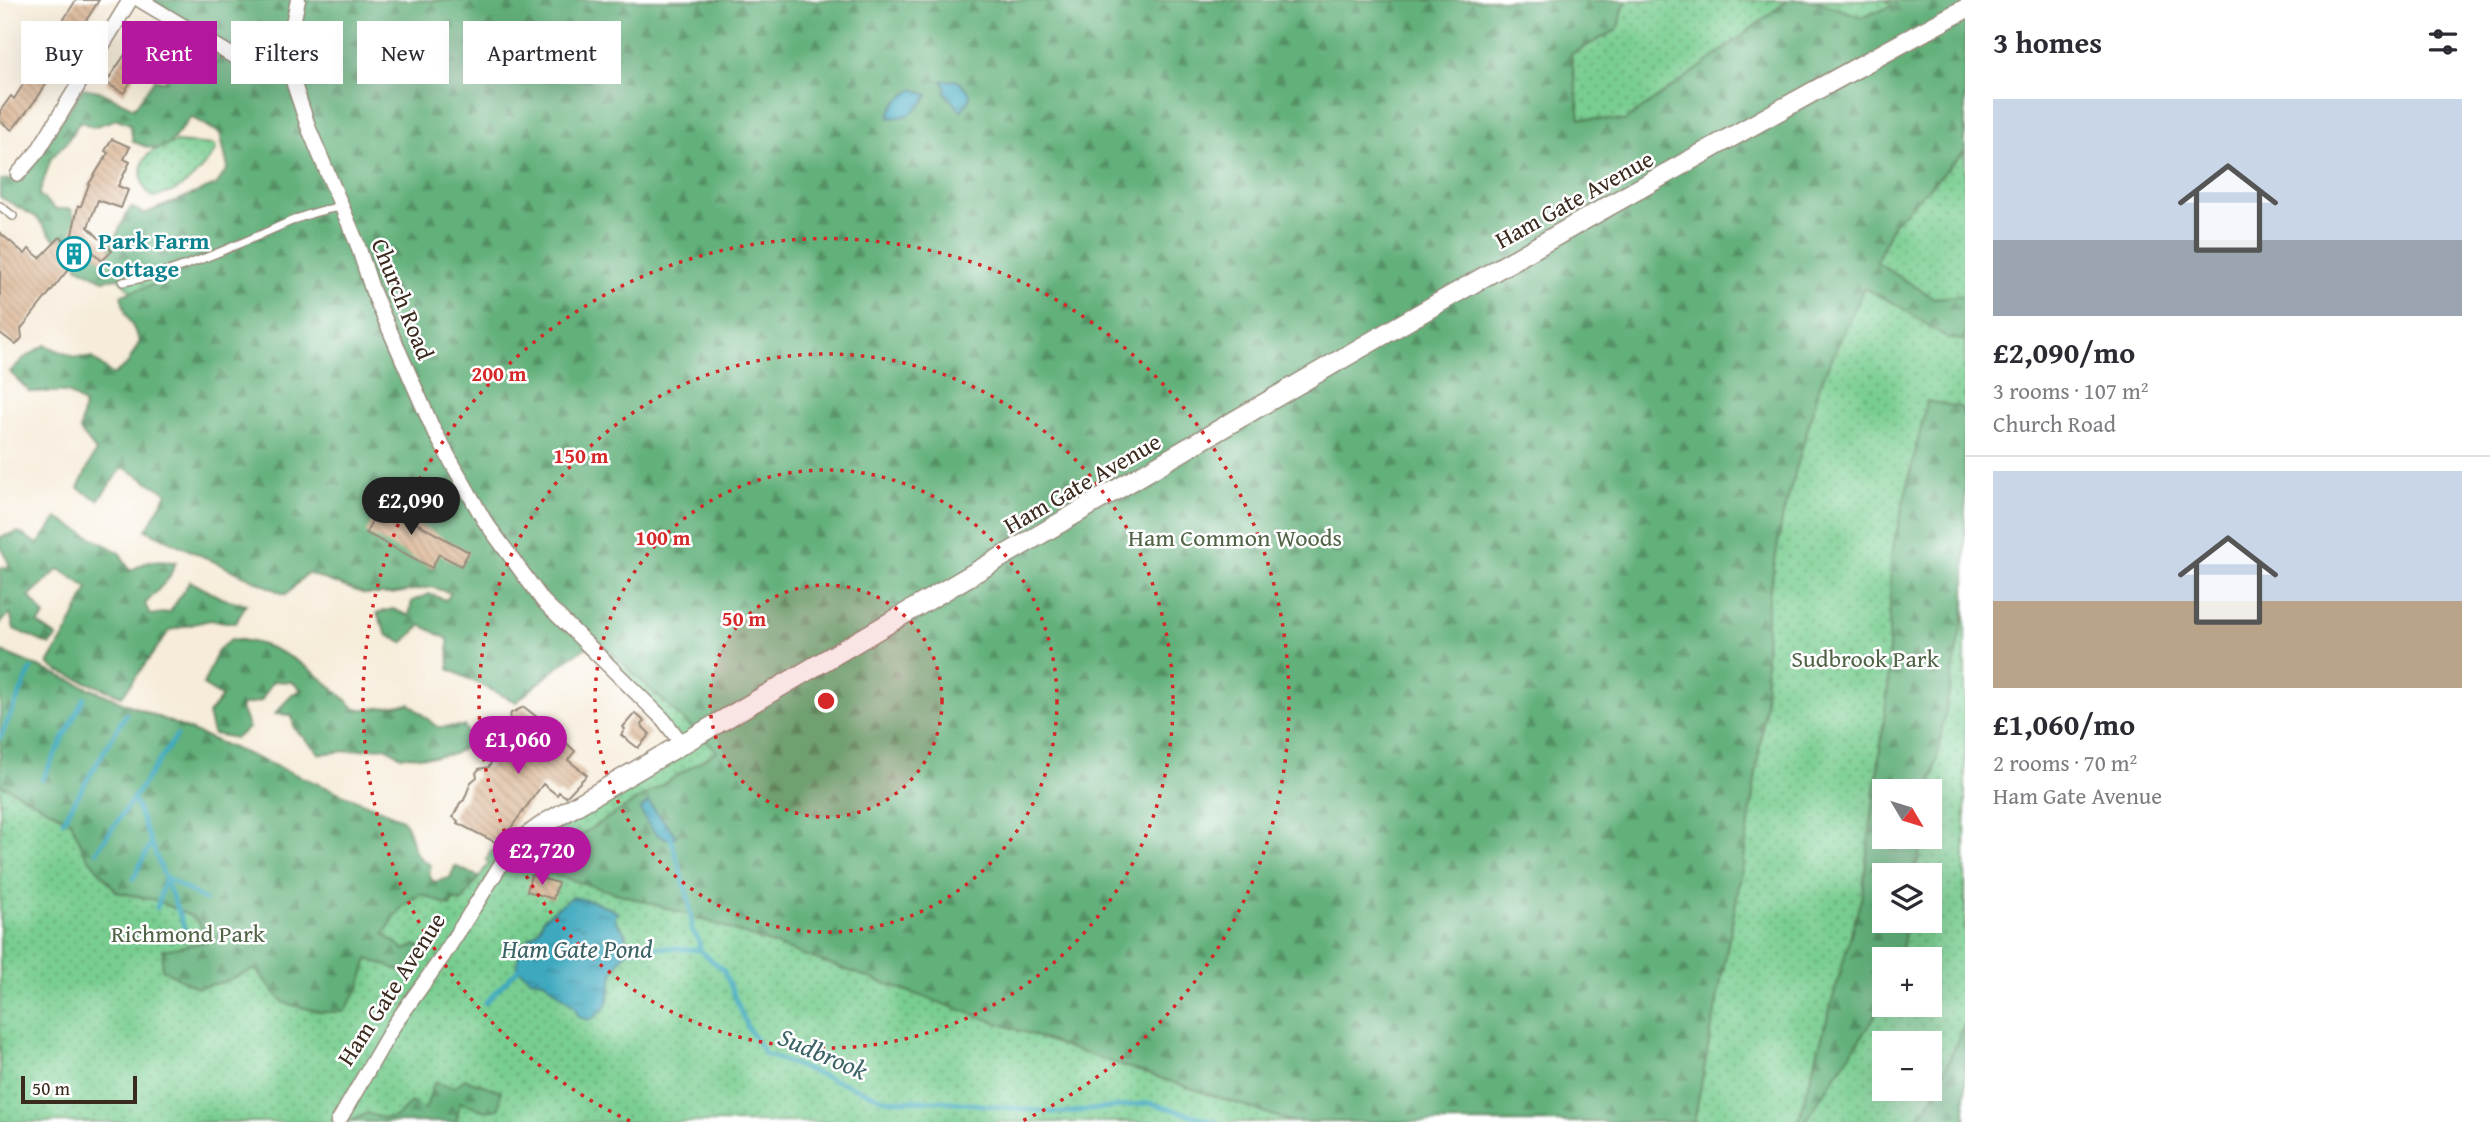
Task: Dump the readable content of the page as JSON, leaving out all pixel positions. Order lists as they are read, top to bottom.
{
  "streets": {
    "main road": ["Ham Gate Avenue"],
    "street": ["Church Road"]
  },
  "crossings": [
    ["Ham Gate Avenue", "Church Road"]
  ],
  "water": ["Ham Gate Pond", "Sudbrook"],
  "parks": ["Ham Common Woods", "Sudbrook Park", "Richmond Park"],
  "places": {
    "building": ["Park Farm Cottage"]
  },
  "scale_bar": "50 m",
  "north": "bottom right",
  "page": {
    "heading": "3 homes",
    "chip": [
      "Buy",
      "Rent",
      "Filters",
      "New",
      "Apartment"
    ],
    "list": [
      {
        "name": "£2,090/mo",
        "note": "3 rooms · 107 m² · Church Road"
      },
      {
        "name": "£1,060/mo",
        "note": "2 rooms · 70 m² · Ham Gate Avenue"
      }
    ],
    "price": ["£2,090", "£1,060", "£2,720"],
    "map_buttons": ["+", "−"],
    "scale": "50 m"
  },
  "rings": [
    "200 m",
    "150 m",
    "100 m",
    "50 m"
  ]
}
